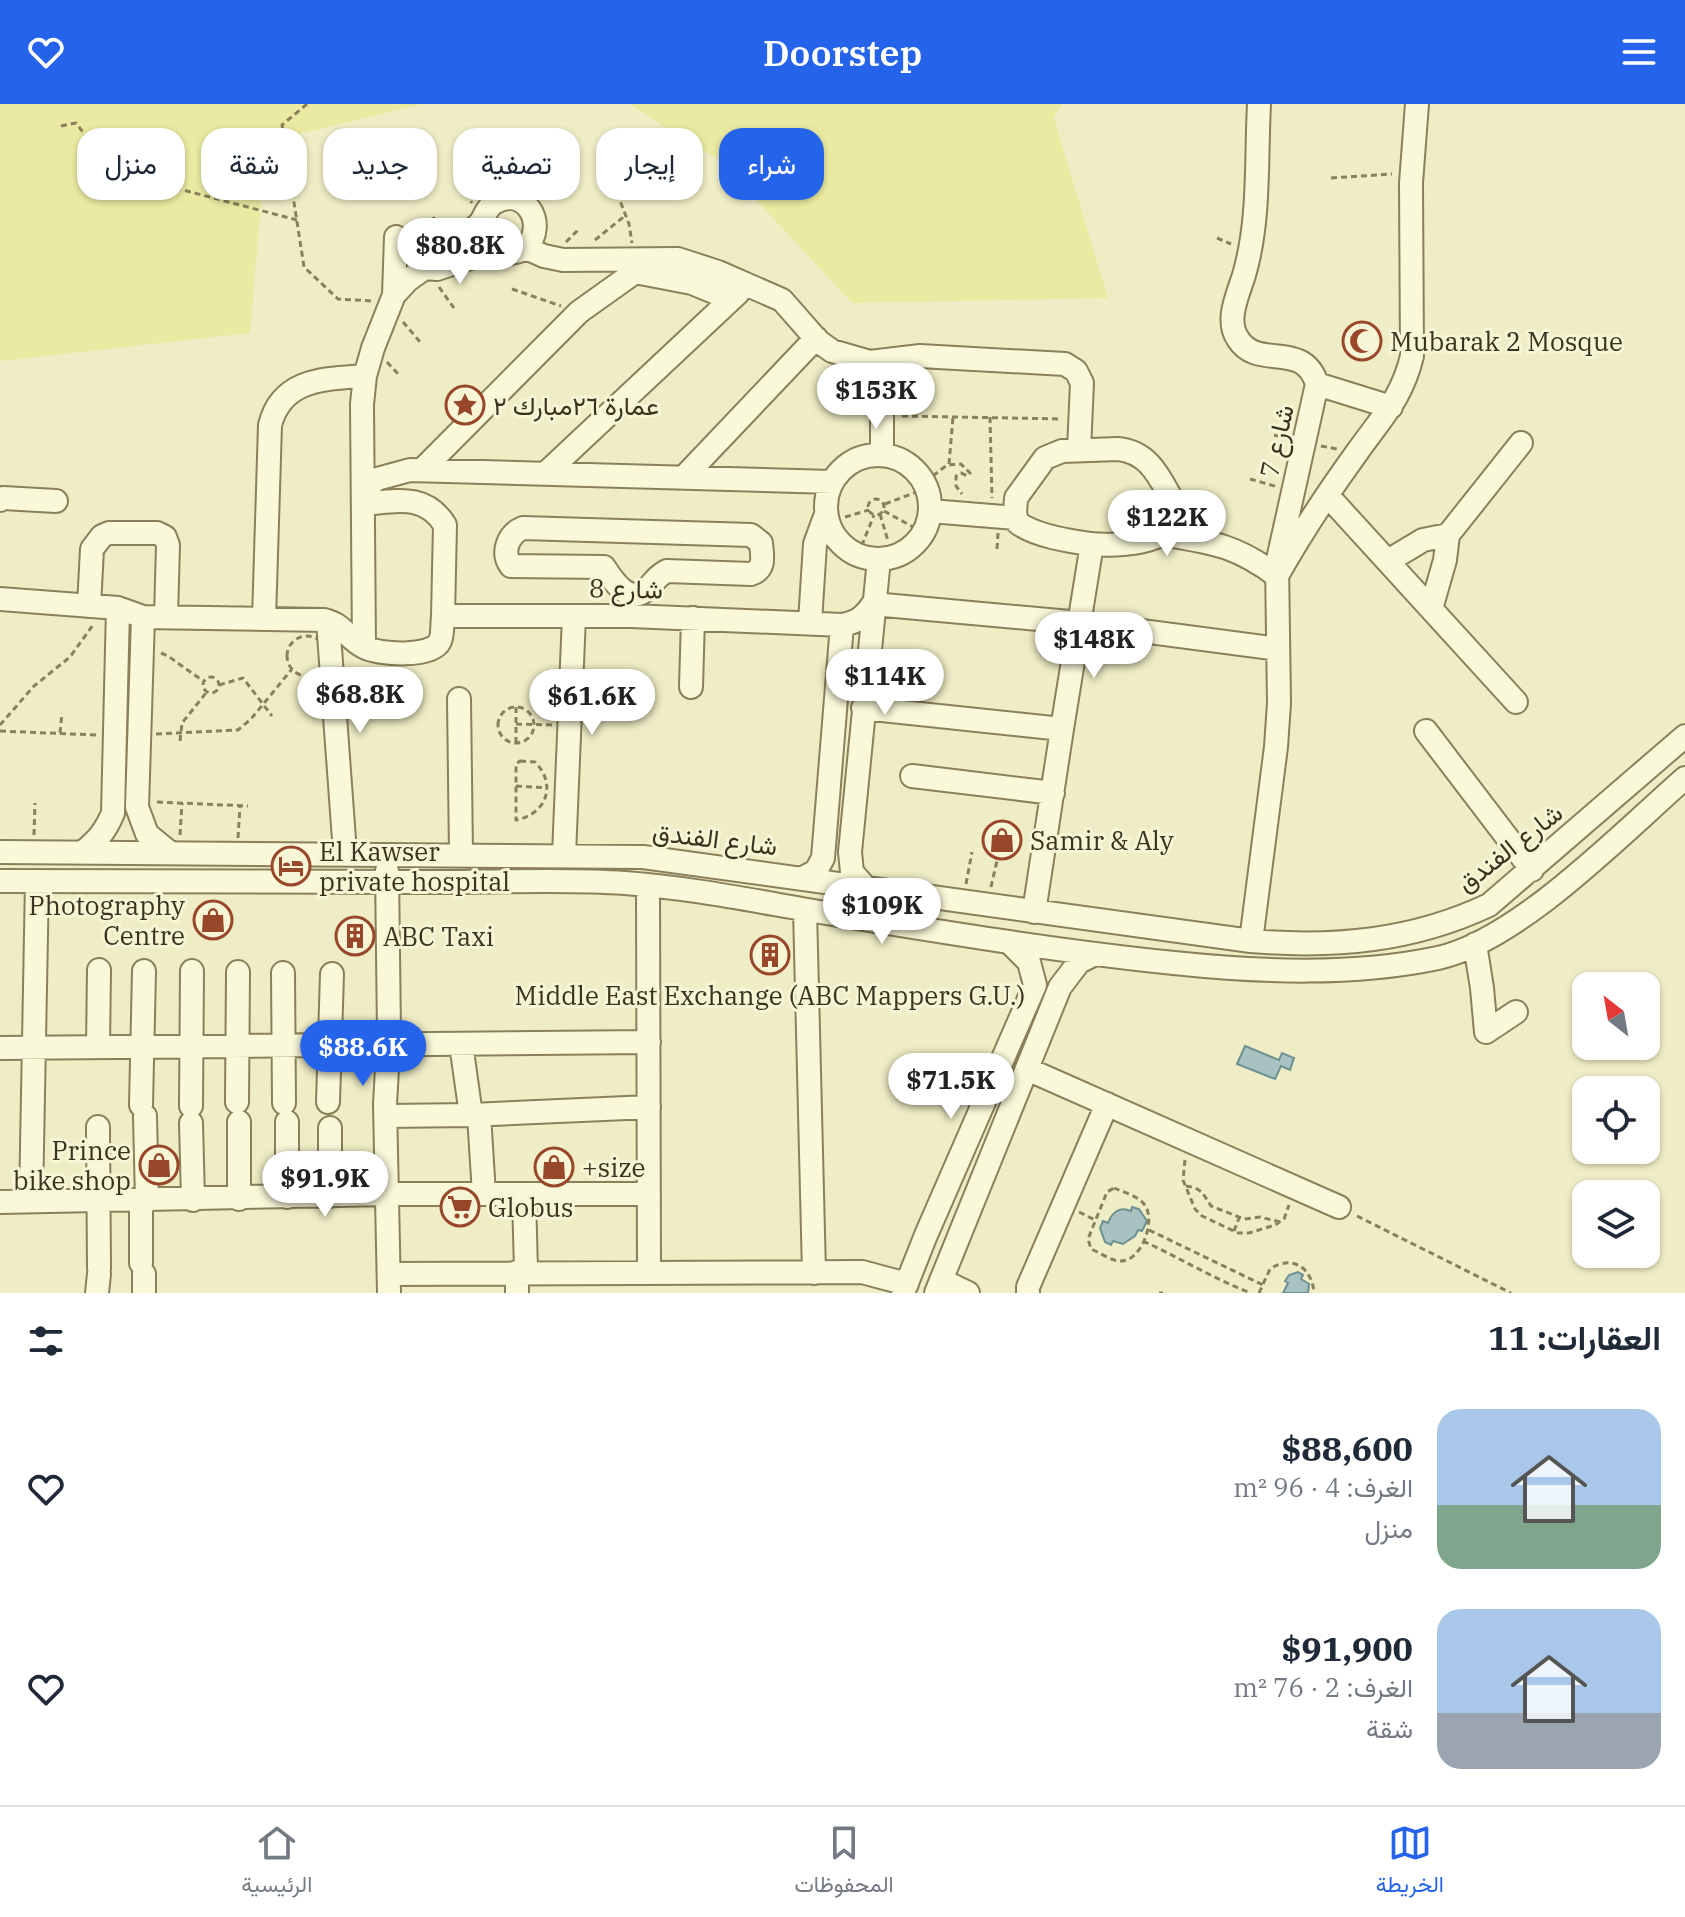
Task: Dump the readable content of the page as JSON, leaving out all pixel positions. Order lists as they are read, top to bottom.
{
  "streets": {
    "street": ["شارع 7", "شارع 8", "شارع الفندق"]
  },
  "crossings": [
    ["شارع 7", "شارع الفندق"]
  ],
  "places": {
    "mosque": ["Mubarak 2 Mosque"],
    "place": ["عمارة ٢٦مبارك ٢"],
    "shop": [
      "Samir & Aly",
      "Photography Centre",
      "Prince bike shop",
      "+size"
    ],
    "hotel": ["El Kawser private hospital"],
    "building": ["ABC Taxi", "Middle East Exchange (ABC Mappers G.U.)"],
    "supermarket": ["Globus"]
  },
  "north": "top left",
  "page": {
    "header": "Doorstep",
    "chip": [
      "شراء",
      "إيجار",
      "تصفية",
      "جديد",
      "شقة",
      "منزل"
    ],
    "price": [
      "$80.8K",
      "$153K",
      "$122K",
      "$148K",
      "$114K",
      "$68.8K",
      "$61.6K",
      "$109K",
      "$88.6K",
      "$71.5K",
      "$91.9K"
    ],
    "heading": "العقارات: 11",
    "list": [
      {
        "name": "$88,600",
        "note": "الغرف: 4 · 96 m² · منزل"
      },
      {
        "name": "$91,900",
        "note": "الغرف: 2 · 76 m² · شقة"
      }
    ],
    "tabs": ["الخريطة", "المحفوظات", "الرئيسية"]
  }
}
